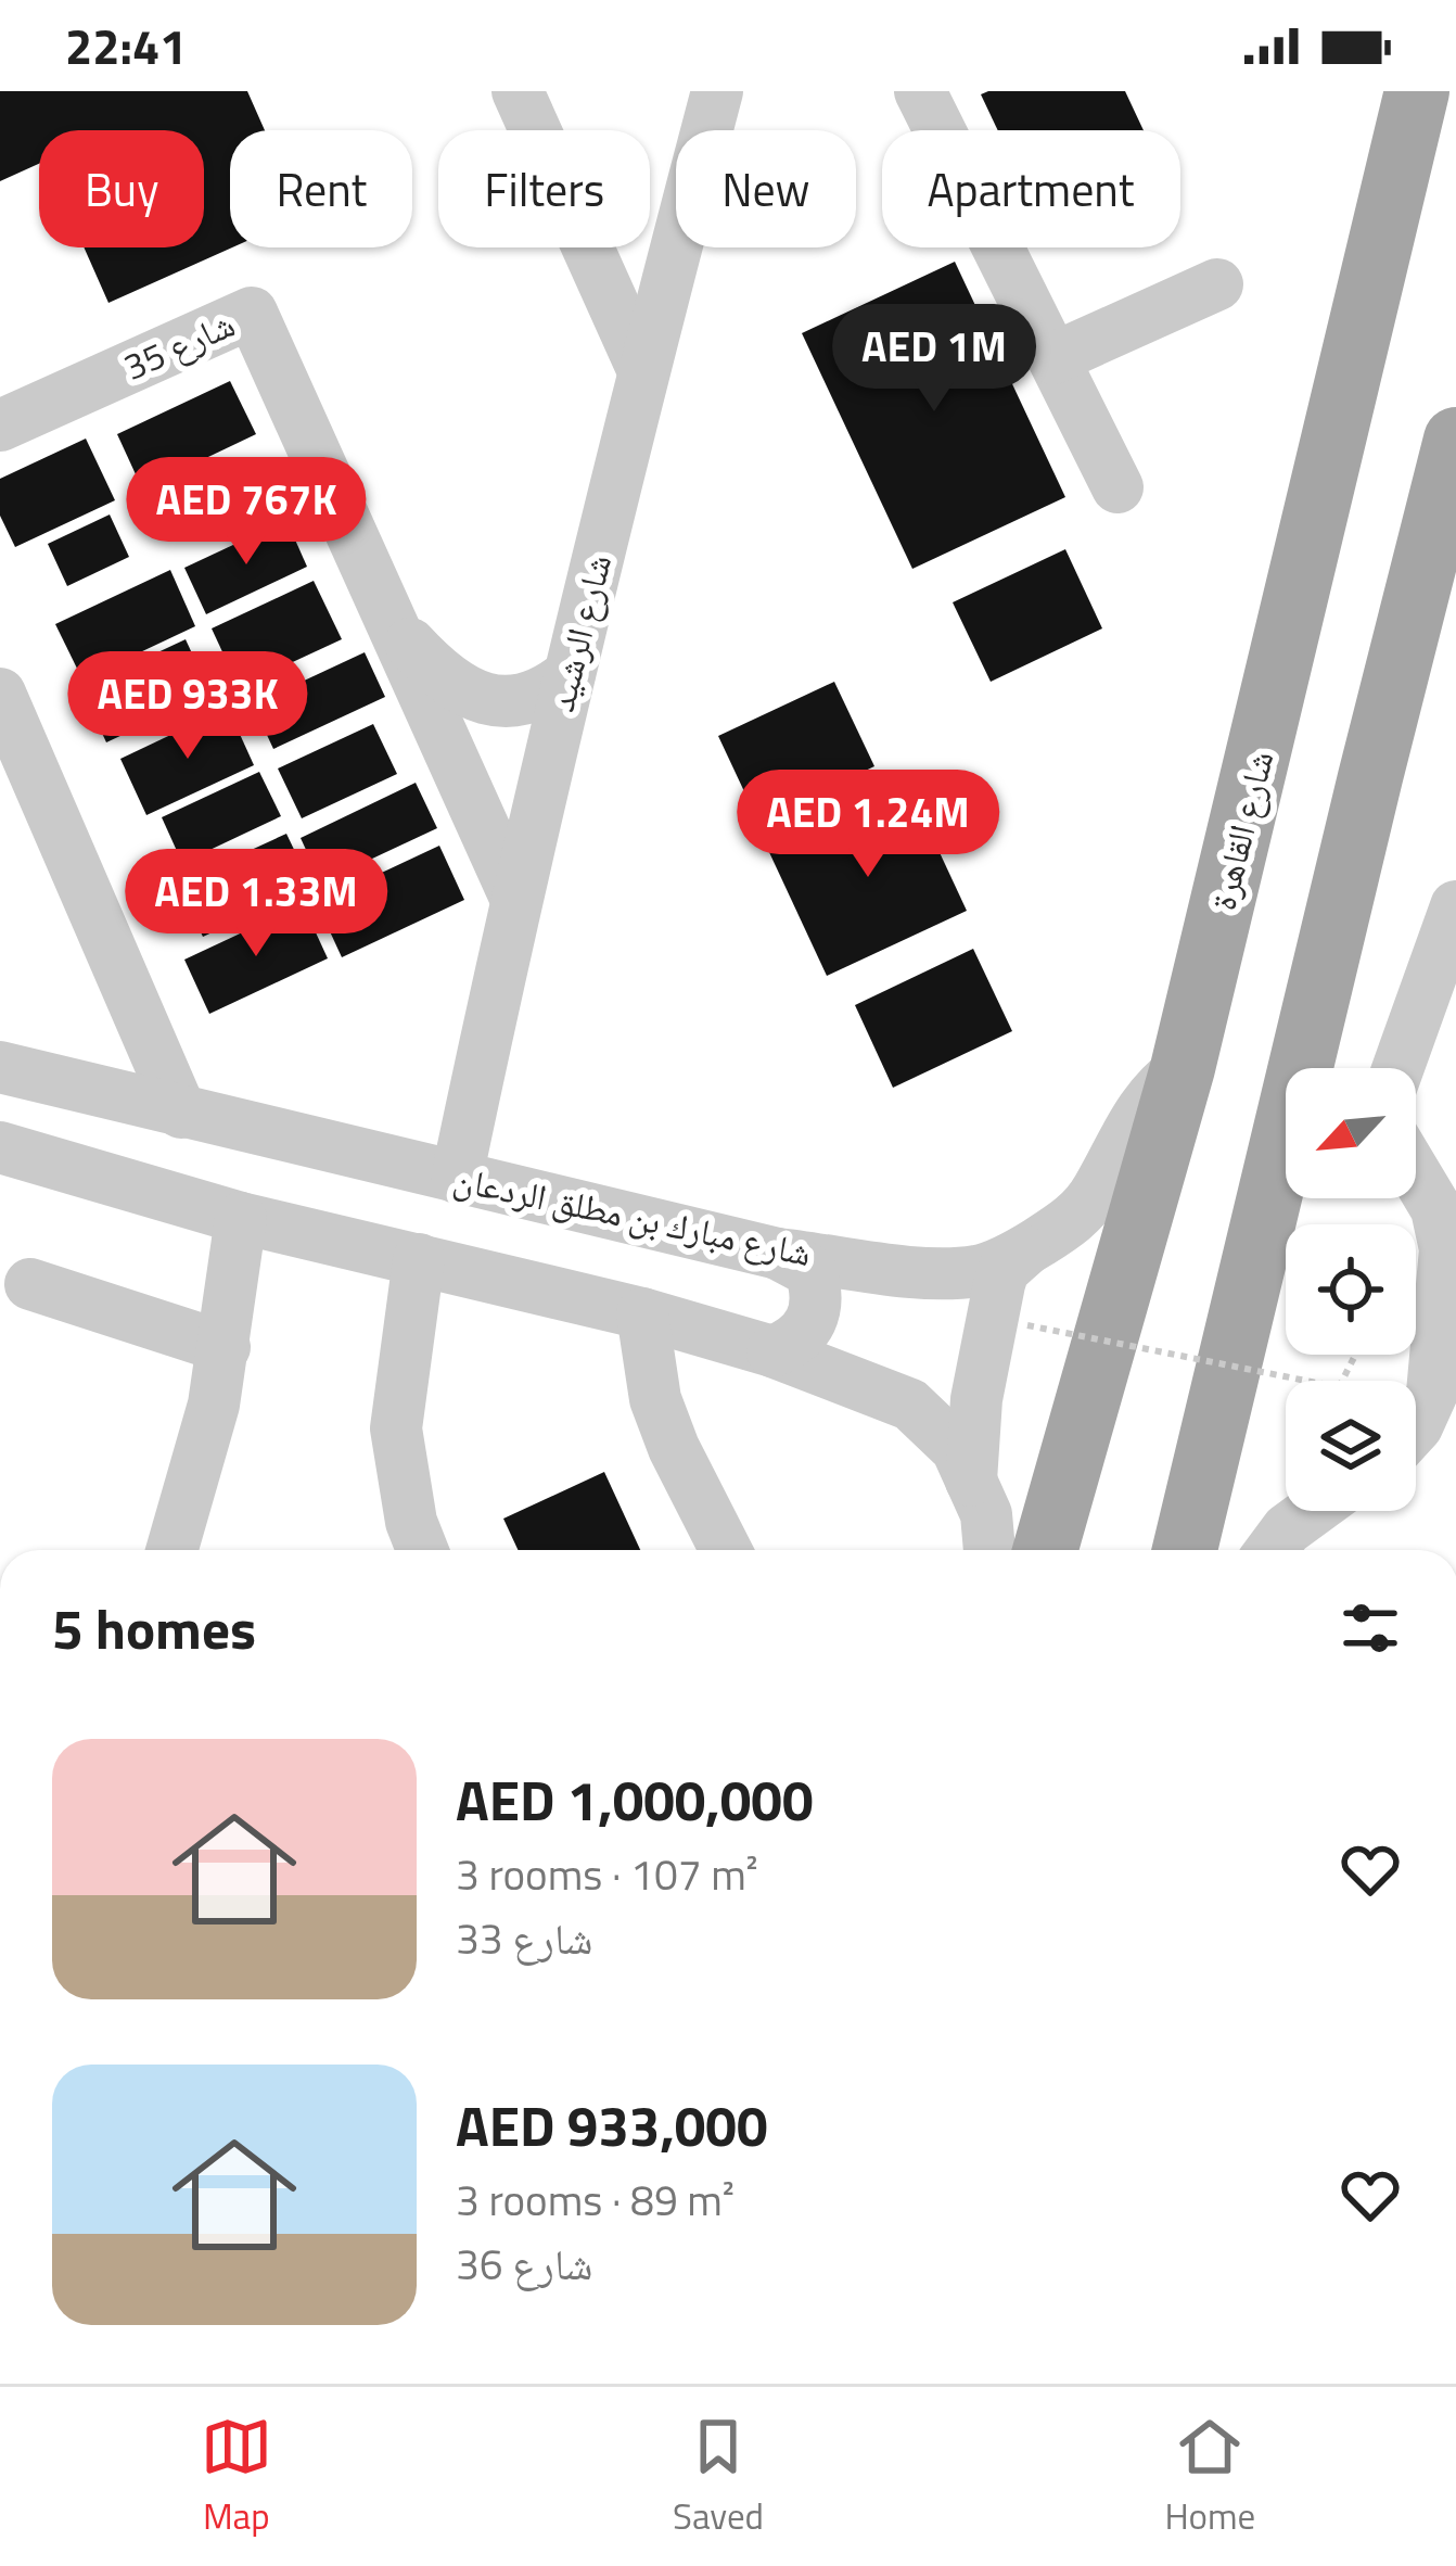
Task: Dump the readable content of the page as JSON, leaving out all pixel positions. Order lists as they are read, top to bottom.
{
  "streets": {
    "main road": ["شارع القاهرة"],
    "street": ["شارع 35", "شارع الرشيد", "شارع مبارك بن مطلق الردعان"]
  },
  "crossings": [
    ["شارع 35", "شارع الرشيد"],
    ["شارع الرشيد", "شارع مبارك بن مطلق الردعان"],
    ["شارع القاهرة", "شارع مبارك بن مطلق الردعان"]
  ],
  "north": "bottom left",
  "page": {
    "status": "22:41",
    "chip": [
      "Buy",
      "Rent",
      "Filters",
      "New",
      "Apartment"
    ],
    "price": [
      "AED 1M",
      "AED 767K",
      "AED 933K",
      "AED 1.24M",
      "AED 1.33M"
    ],
    "heading": "5 homes",
    "list": [
      {
        "name": "AED 1,000,000",
        "note": "3 rooms · 107 m² · شارع 33"
      },
      {
        "name": "AED 933,000",
        "note": "3 rooms · 89 m² · شارع 36"
      }
    ],
    "tabs": ["Map", "Saved", "Home"]
  }
}
